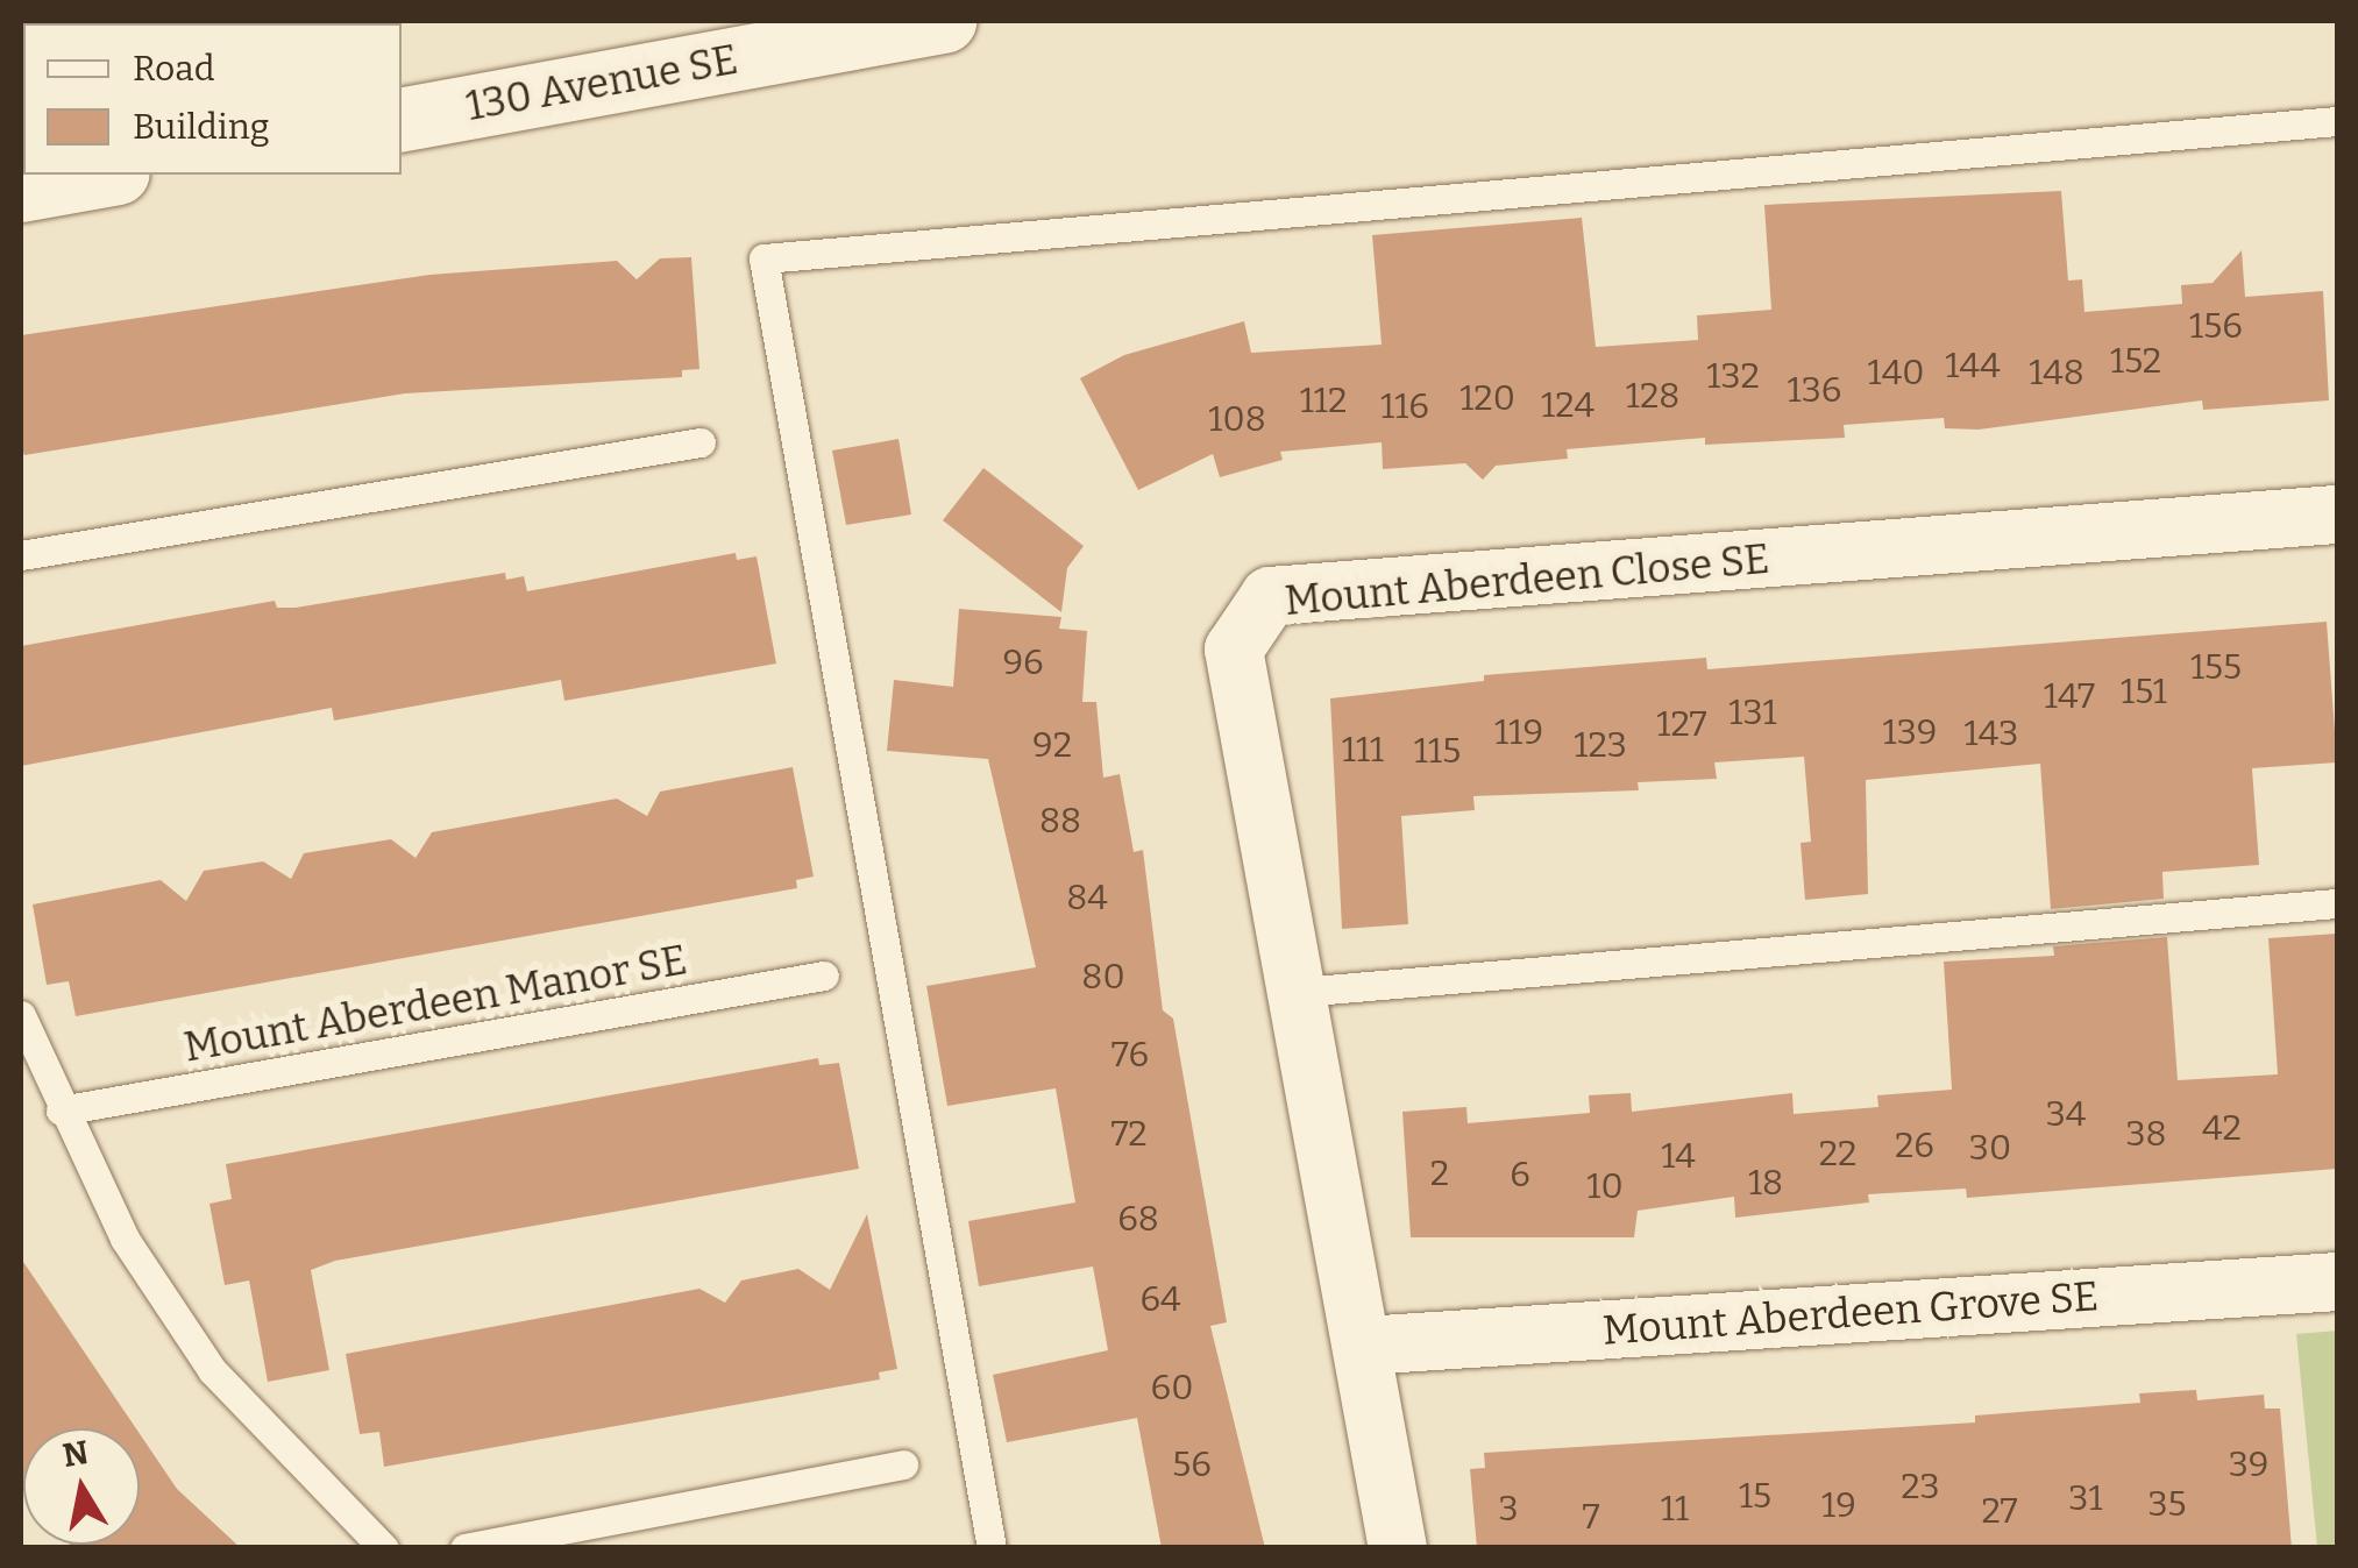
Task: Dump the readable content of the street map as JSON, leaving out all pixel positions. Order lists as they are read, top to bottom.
{
  "streets": {
    "street": ["130 Avenue SE", "Mount Aberdeen Close SE", "Mount Aberdeen Grove SE"],
    "lane": ["Mount Aberdeen Manor SE"]
  },
  "crossings": [
    ["Mount Aberdeen Close SE", "Mount Aberdeen Grove SE"]
  ],
  "house_numbers": [
    "156",
    "152",
    "144",
    "140",
    "148",
    "132",
    "136",
    "128",
    "120",
    "112",
    "124",
    "116",
    "108",
    "96",
    "155",
    "151",
    "147",
    "131",
    "127",
    "119",
    "139",
    "143",
    "92",
    "123",
    "111",
    "115",
    "88",
    "84",
    "80",
    "76",
    "34",
    "42",
    "72",
    "38",
    "26",
    "30",
    "22",
    "14",
    "2",
    "6",
    "18",
    "10",
    "68",
    "64",
    "60",
    "56",
    "39",
    "23",
    "15",
    "31",
    "35",
    "19",
    "3",
    "11",
    "27",
    "7"
  ],
  "legend": ["Road", "Building"],
  "north": "top"
}
